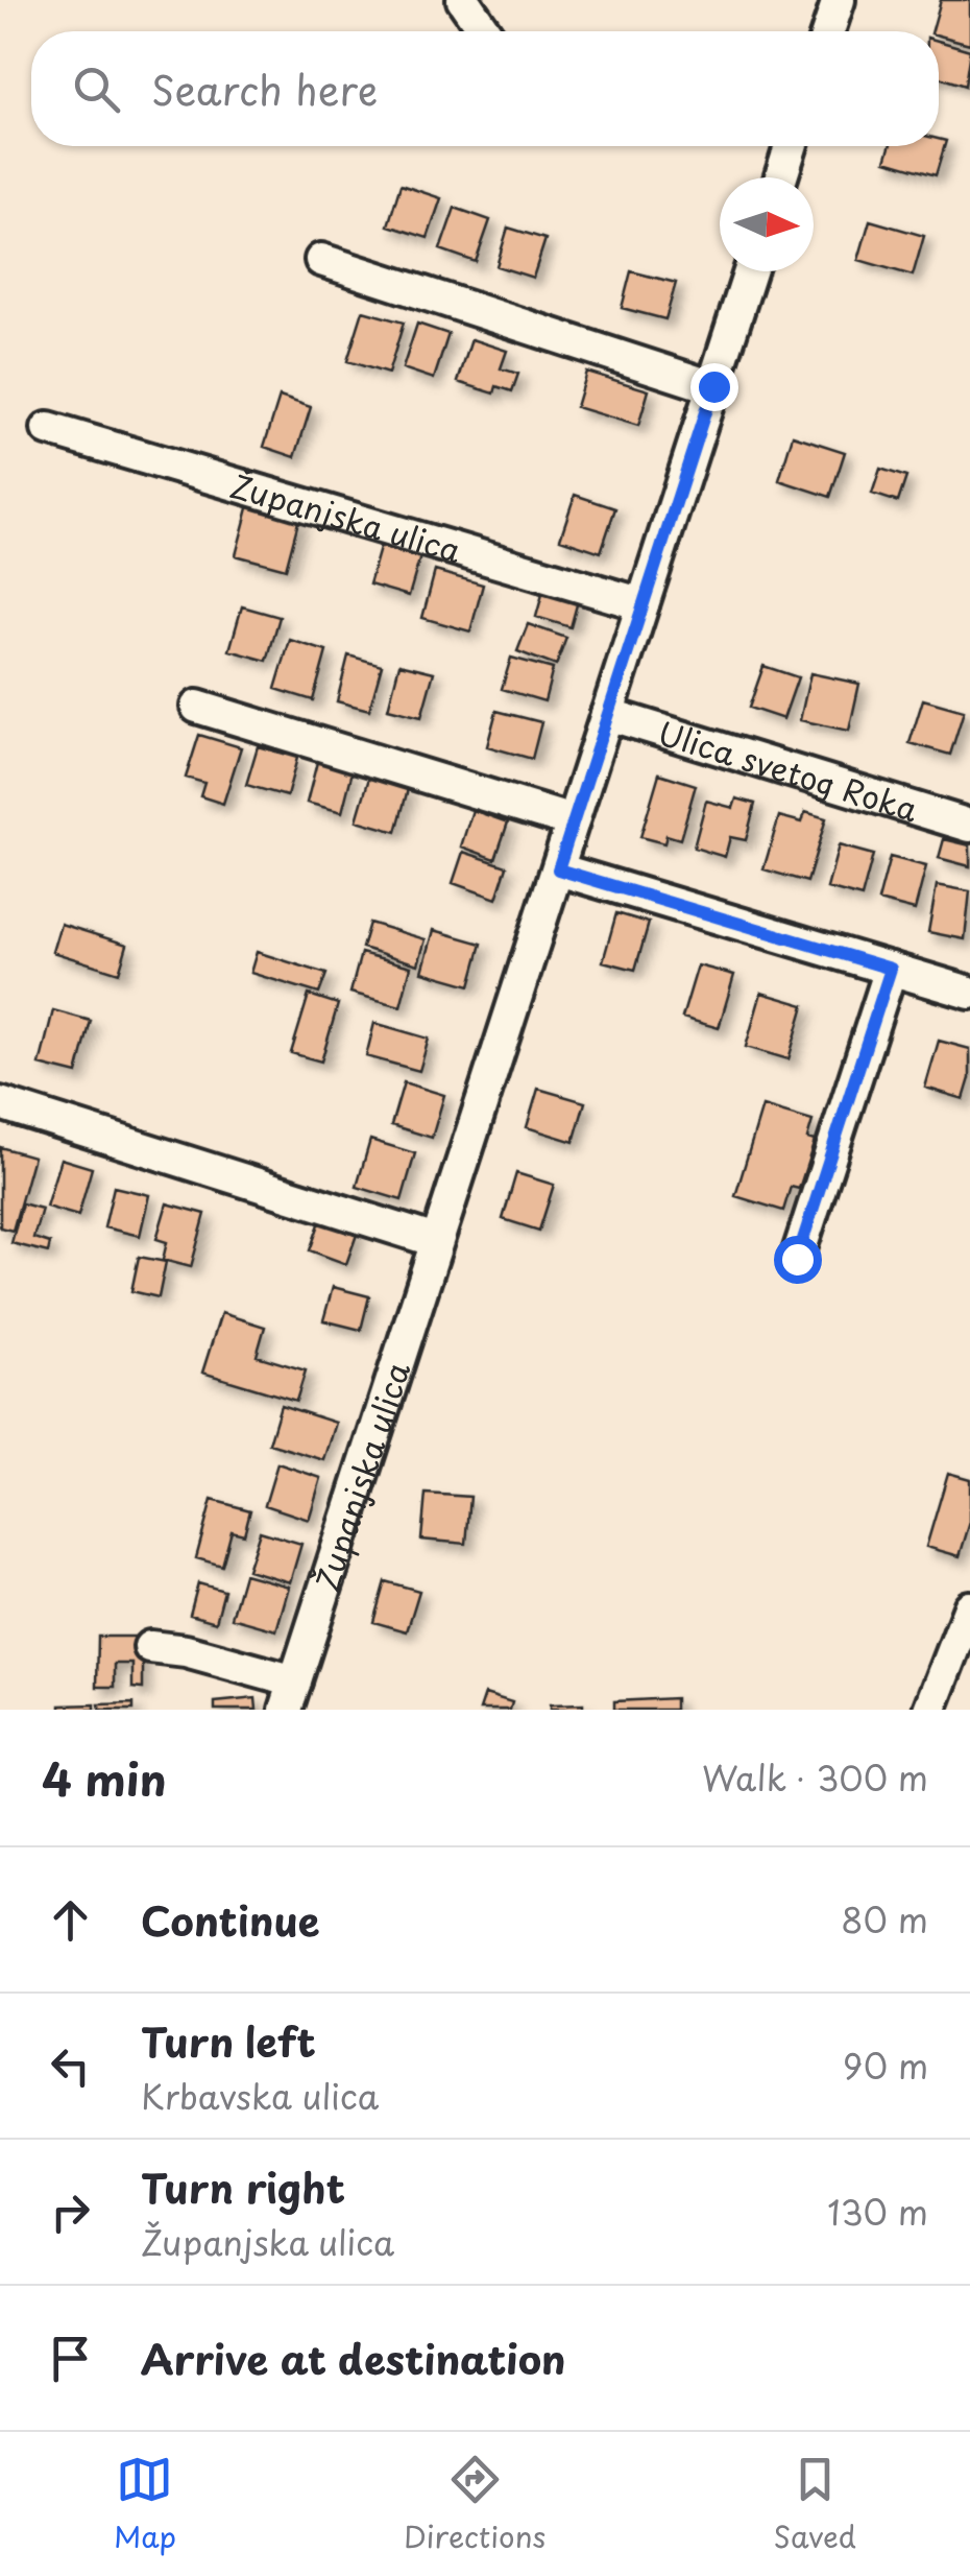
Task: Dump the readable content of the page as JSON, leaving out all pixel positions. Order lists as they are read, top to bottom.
{
  "streets": {
    "street": ["Županjska ulica", "Ulica svetog Roka"]
  },
  "crossings": [
    ["Županjska ulica", "Ulica svetog Roka"]
  ],
  "north": "right",
  "page": {
    "search": "Search here",
    "heading": ["4 min", "Walk · 300 m"],
    "list": [
      ["Continue", "80 m"],
      ["Turn left", "Krbavska ulica", "90 m"],
      ["Turn right", "Županjska ulica", "130 m"],
      "Arrive at destination"
    ],
    "nav": ["Map", "Directions", "Saved"]
  }
}
